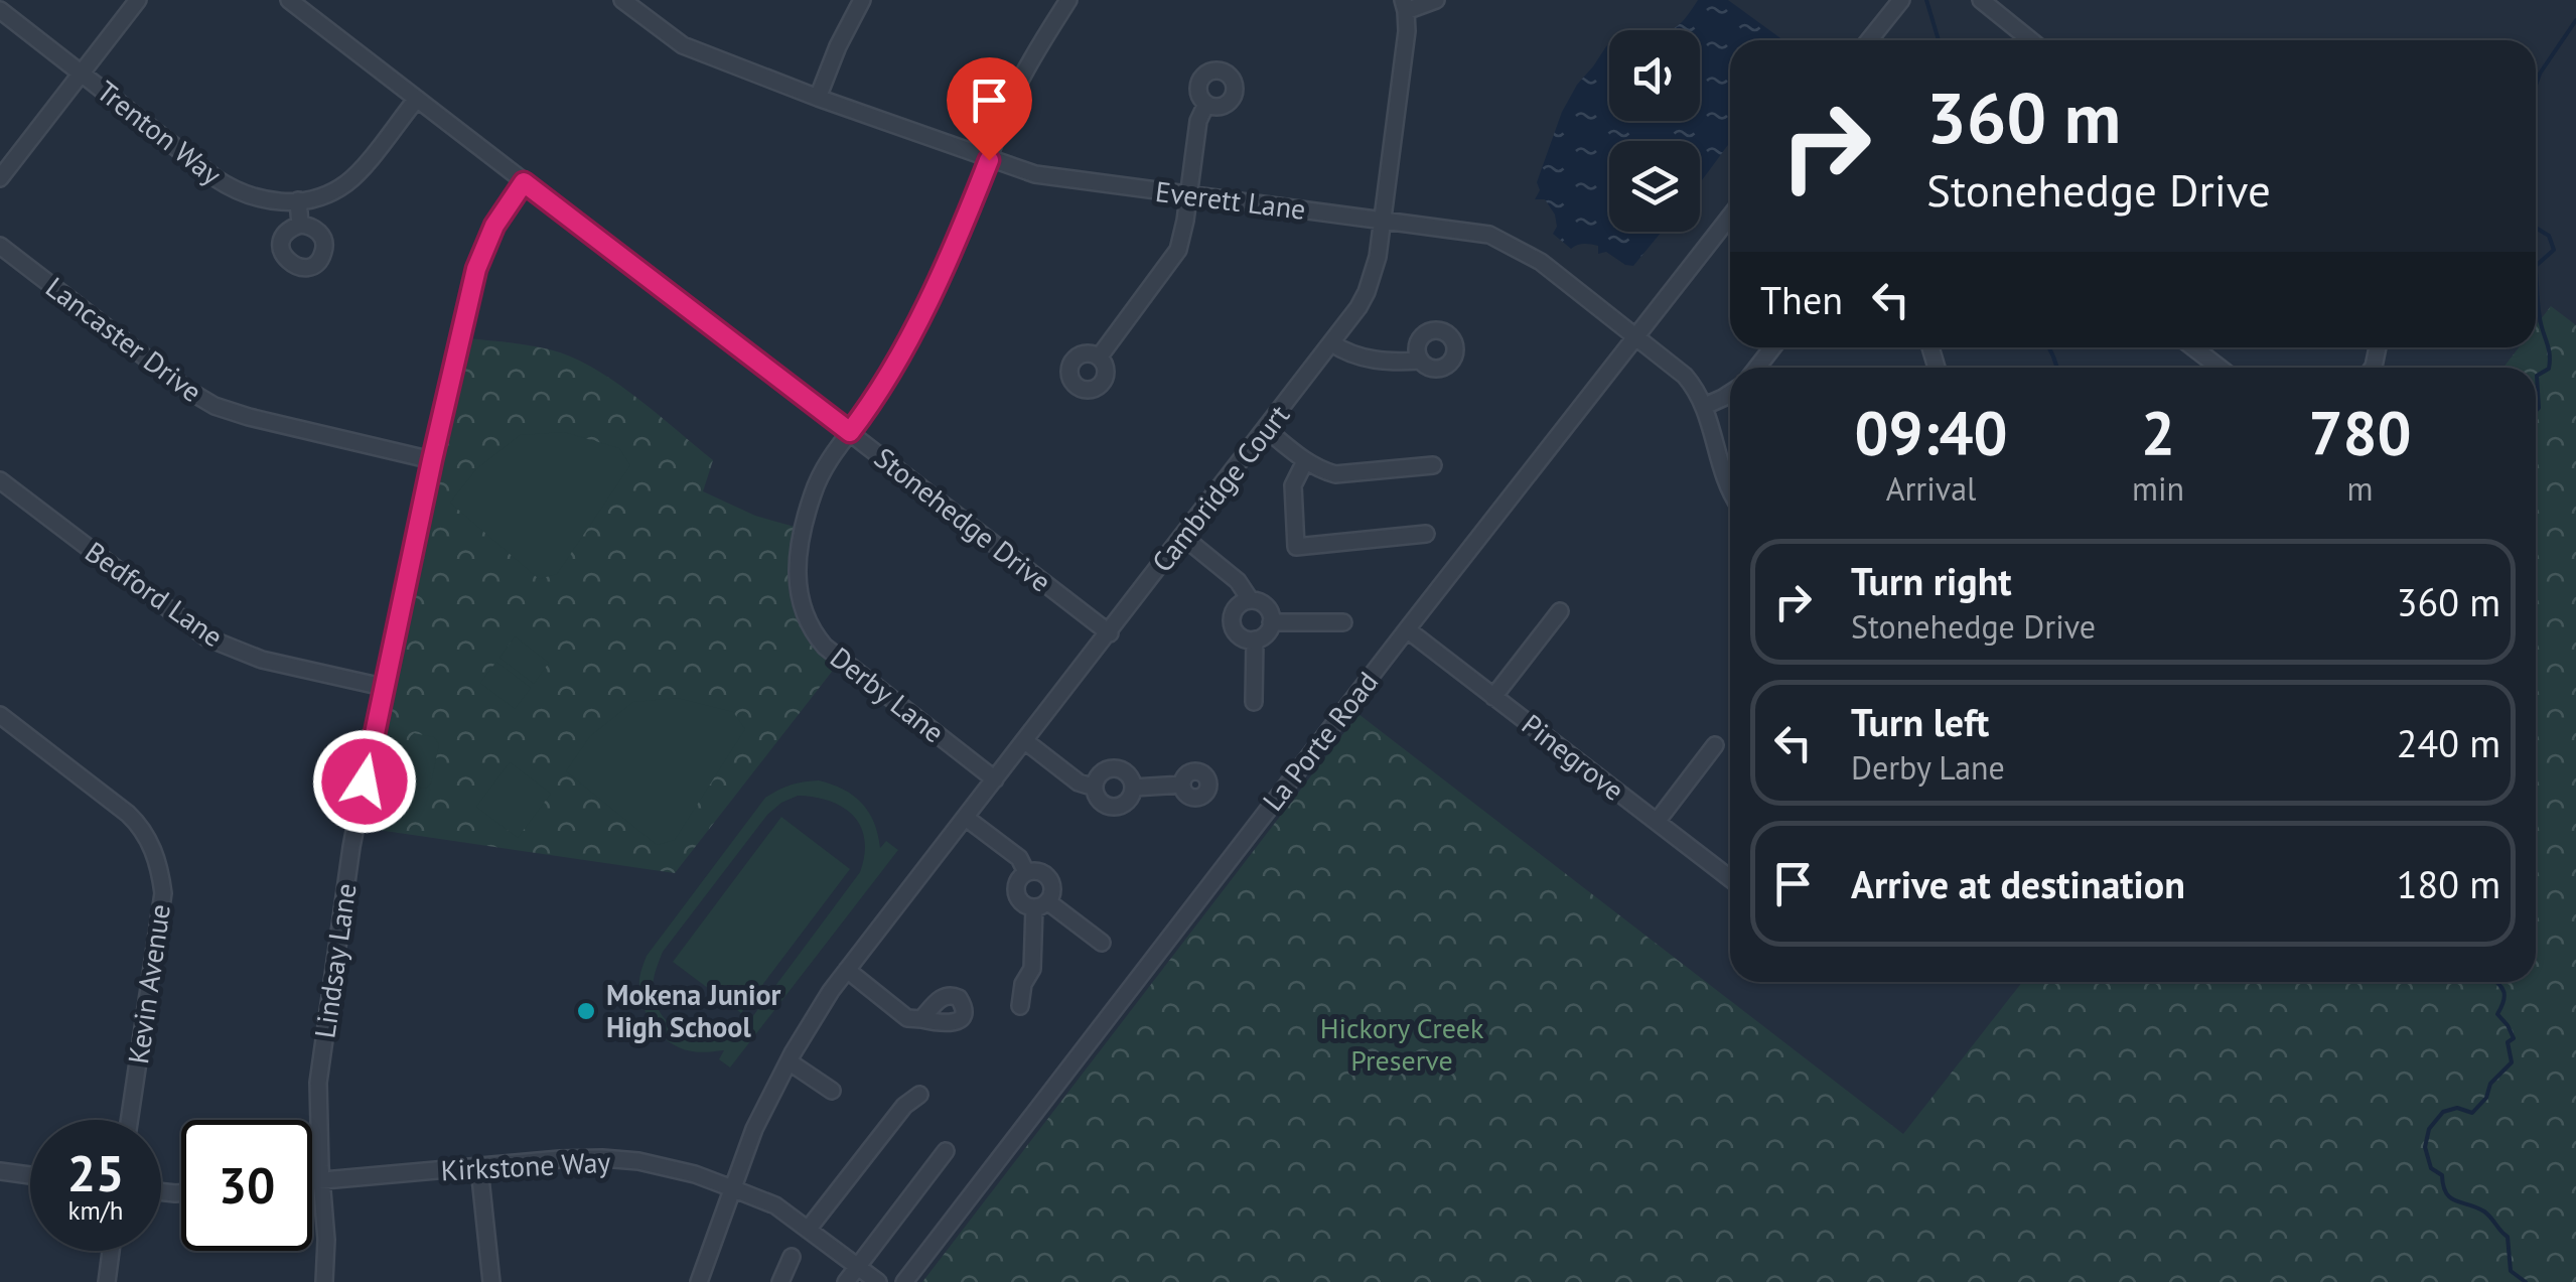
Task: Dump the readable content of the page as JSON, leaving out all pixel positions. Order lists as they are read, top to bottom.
{
  "streets": {
    "street": [
      "Trenton Way",
      "Everett Lane",
      "Lancaster Drive",
      "Cambridge Court",
      "Stonehedge Drive",
      "Bedford Lane",
      "Derby Lane",
      "La Porte Road",
      "Pinegrove",
      "Lindsay Lane",
      "Kevin Avenue",
      "Kirkstone Way"
    ]
  },
  "crossings": [
    ["Trenton Way", "Stonehedge Drive"],
    ["Everett Lane", "Cambridge Court"],
    ["Everett Lane", "Derby Lane"],
    ["Everett Lane", "La Porte Road"],
    ["Lancaster Drive", "Lindsay Lane"],
    ["Cambridge Court", "Stonehedge Drive"],
    ["Cambridge Court", "Derby Lane"],
    ["Cambridge Court", "Kirkstone Way"],
    ["Stonehedge Drive", "Derby Lane"],
    ["Stonehedge Drive", "Lindsay Lane"],
    ["Bedford Lane", "Lindsay Lane"],
    ["La Porte Road", "Pinegrove"],
    ["Lindsay Lane", "Kirkstone Way"]
  ],
  "parks": ["Hickory Creek Preserve"],
  "places": ["Mokena Junior High School"],
  "page": {
    "turn": ["360 m", "Stonehedge Drive"],
    "then": "Then",
    "eta": [
      "09:40",
      "Arrival",
      "2",
      "min",
      "780",
      "m"
    ],
    "list": [
      {
        "name": "Turn right",
        "note": "Stonehedge Drive",
        "value": "360 m"
      },
      {
        "name": "Turn left",
        "note": "Derby Lane",
        "value": "240 m"
      },
      {
        "name": "Arrive at destination",
        "value": "180 m"
      }
    ],
    "speed": "25 km/h",
    "limit": "30"
  }
}
